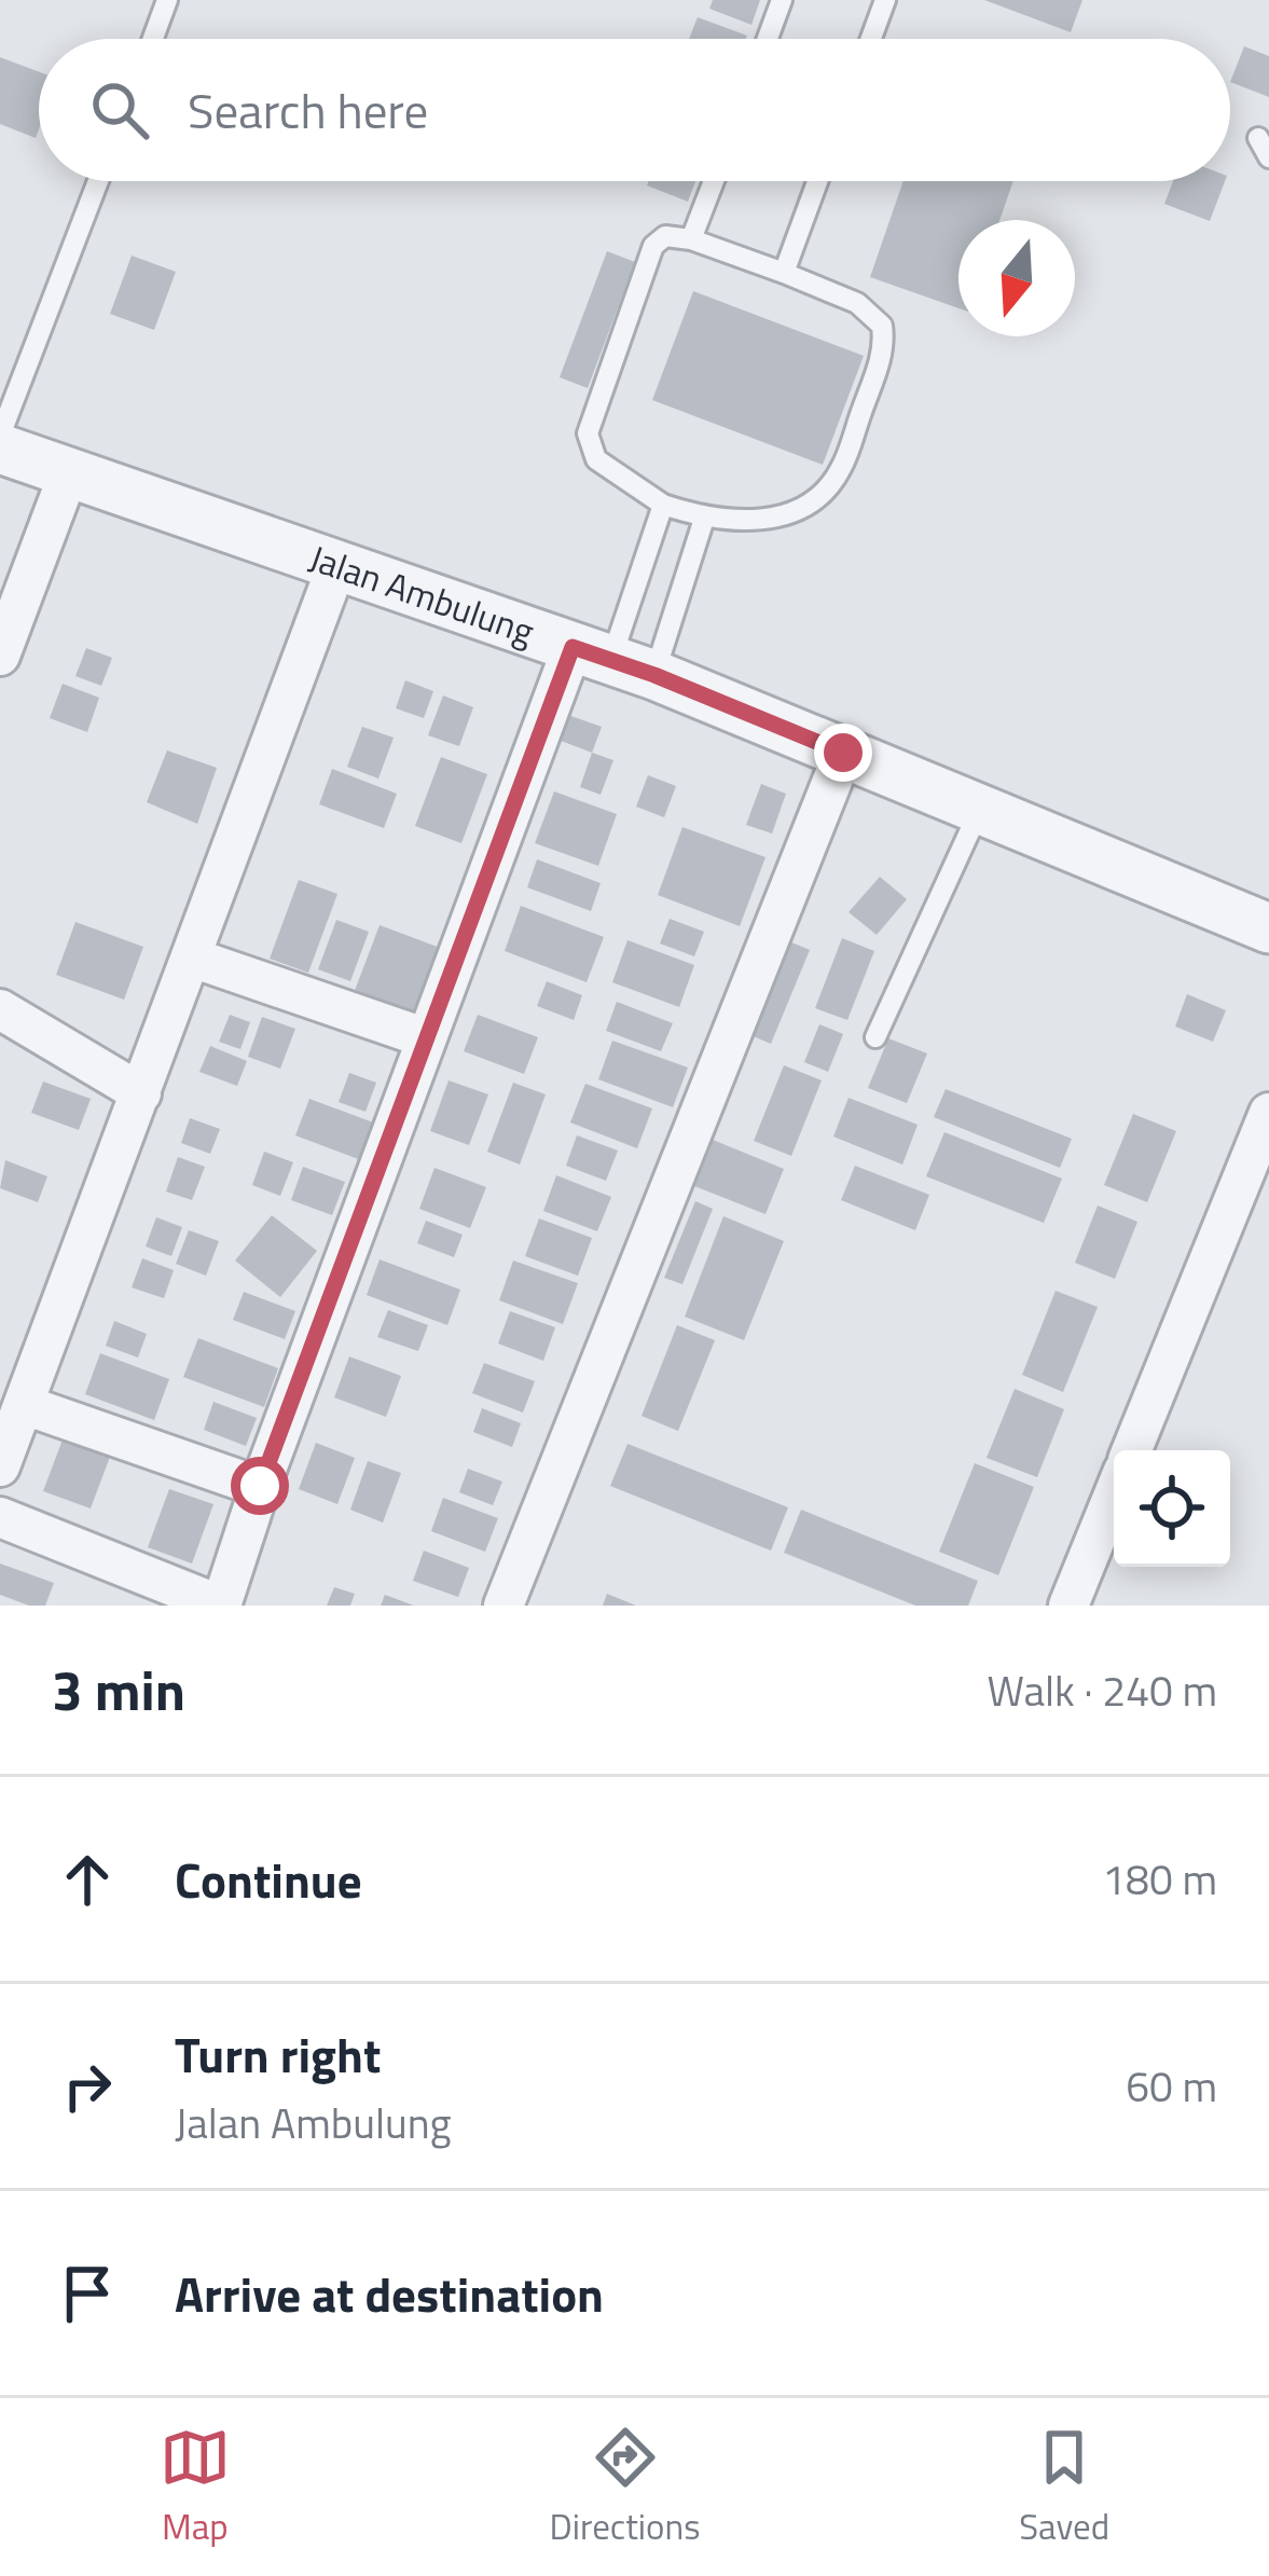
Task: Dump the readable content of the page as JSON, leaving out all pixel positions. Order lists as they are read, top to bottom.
{
  "streets": {
    "street": ["Jalan Ambulung"]
  },
  "north": "bottom",
  "page": {
    "search": "Search here",
    "heading": ["3 min", "Walk · 240 m"],
    "list": [
      ["Continue", "180 m"],
      ["Turn right", "Jalan Ambulung", "60 m"],
      "Arrive at destination"
    ],
    "nav": ["Map", "Directions", "Saved"]
  }
}
